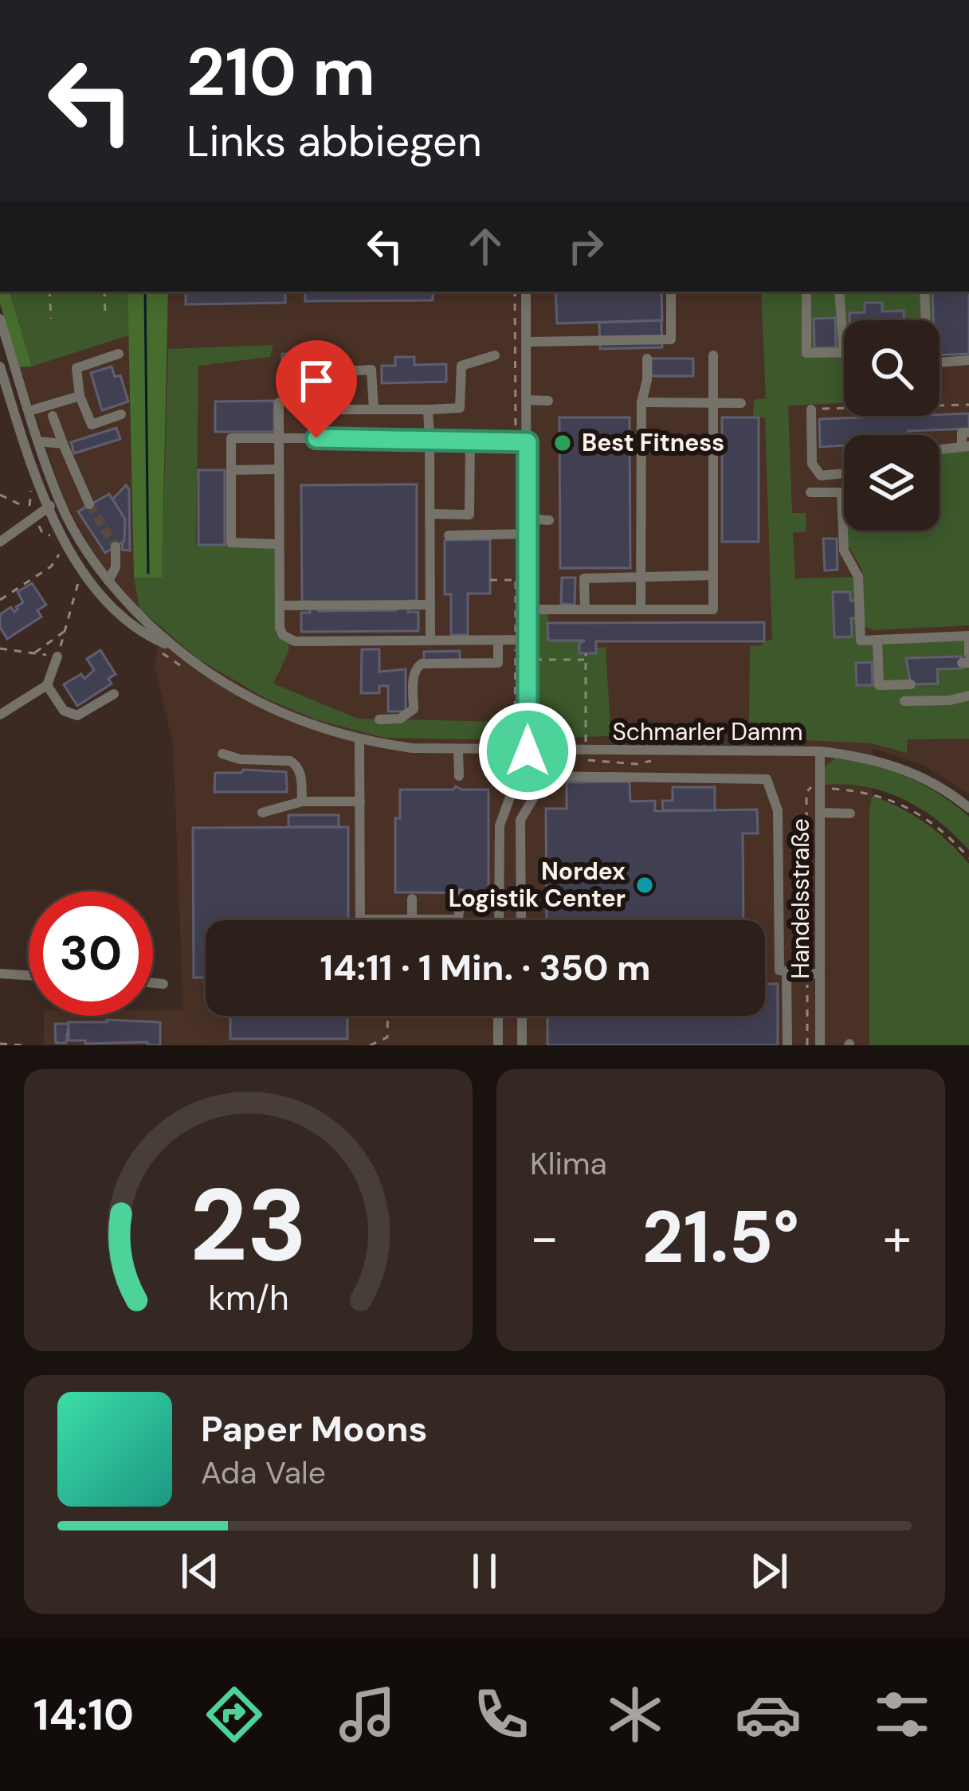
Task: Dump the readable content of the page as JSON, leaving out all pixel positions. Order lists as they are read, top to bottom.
{
  "streets": {
    "street": ["Schmarler Damm", "Handelsstraße"]
  },
  "crossings": [
    ["Schmarler Damm", "Handelsstraße"]
  ],
  "places": ["Best Fitness", "Nordex Logistik Center"],
  "page": {
    "turn": ["210 m", "Links abbiegen"],
    "limit": "30",
    "trip": "14:11 · 1 Min. · 350 m",
    "tile": "Klima",
    "heat": ["−", "21.5°", "+"],
    "song": ["Paper Moons", "Ada Vale"],
    "tabs": "14:10",
    "gauge": ["23", "km/h"]
  }
}
